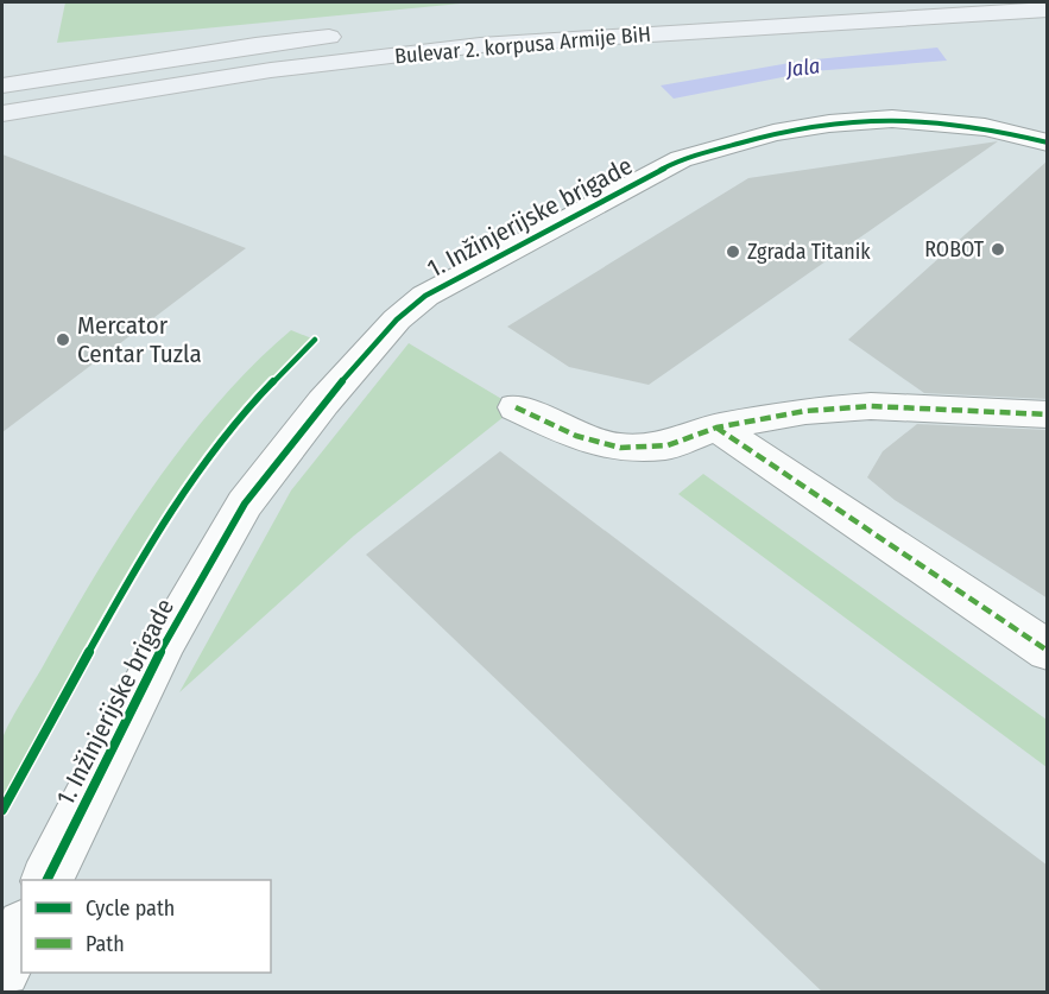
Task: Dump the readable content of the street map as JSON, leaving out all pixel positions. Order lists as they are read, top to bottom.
{
  "streets": {
    "main road": ["Bulevar 2. korpusa Armije BiH"],
    "street": ["1. Inžinjerijske brigade"]
  },
  "water": ["Jala"],
  "places": ["ROBOT", "Zgrada Titanik", "Mercator Centar Tuzla"],
  "legend": ["Cycle path", "Path"]
}
